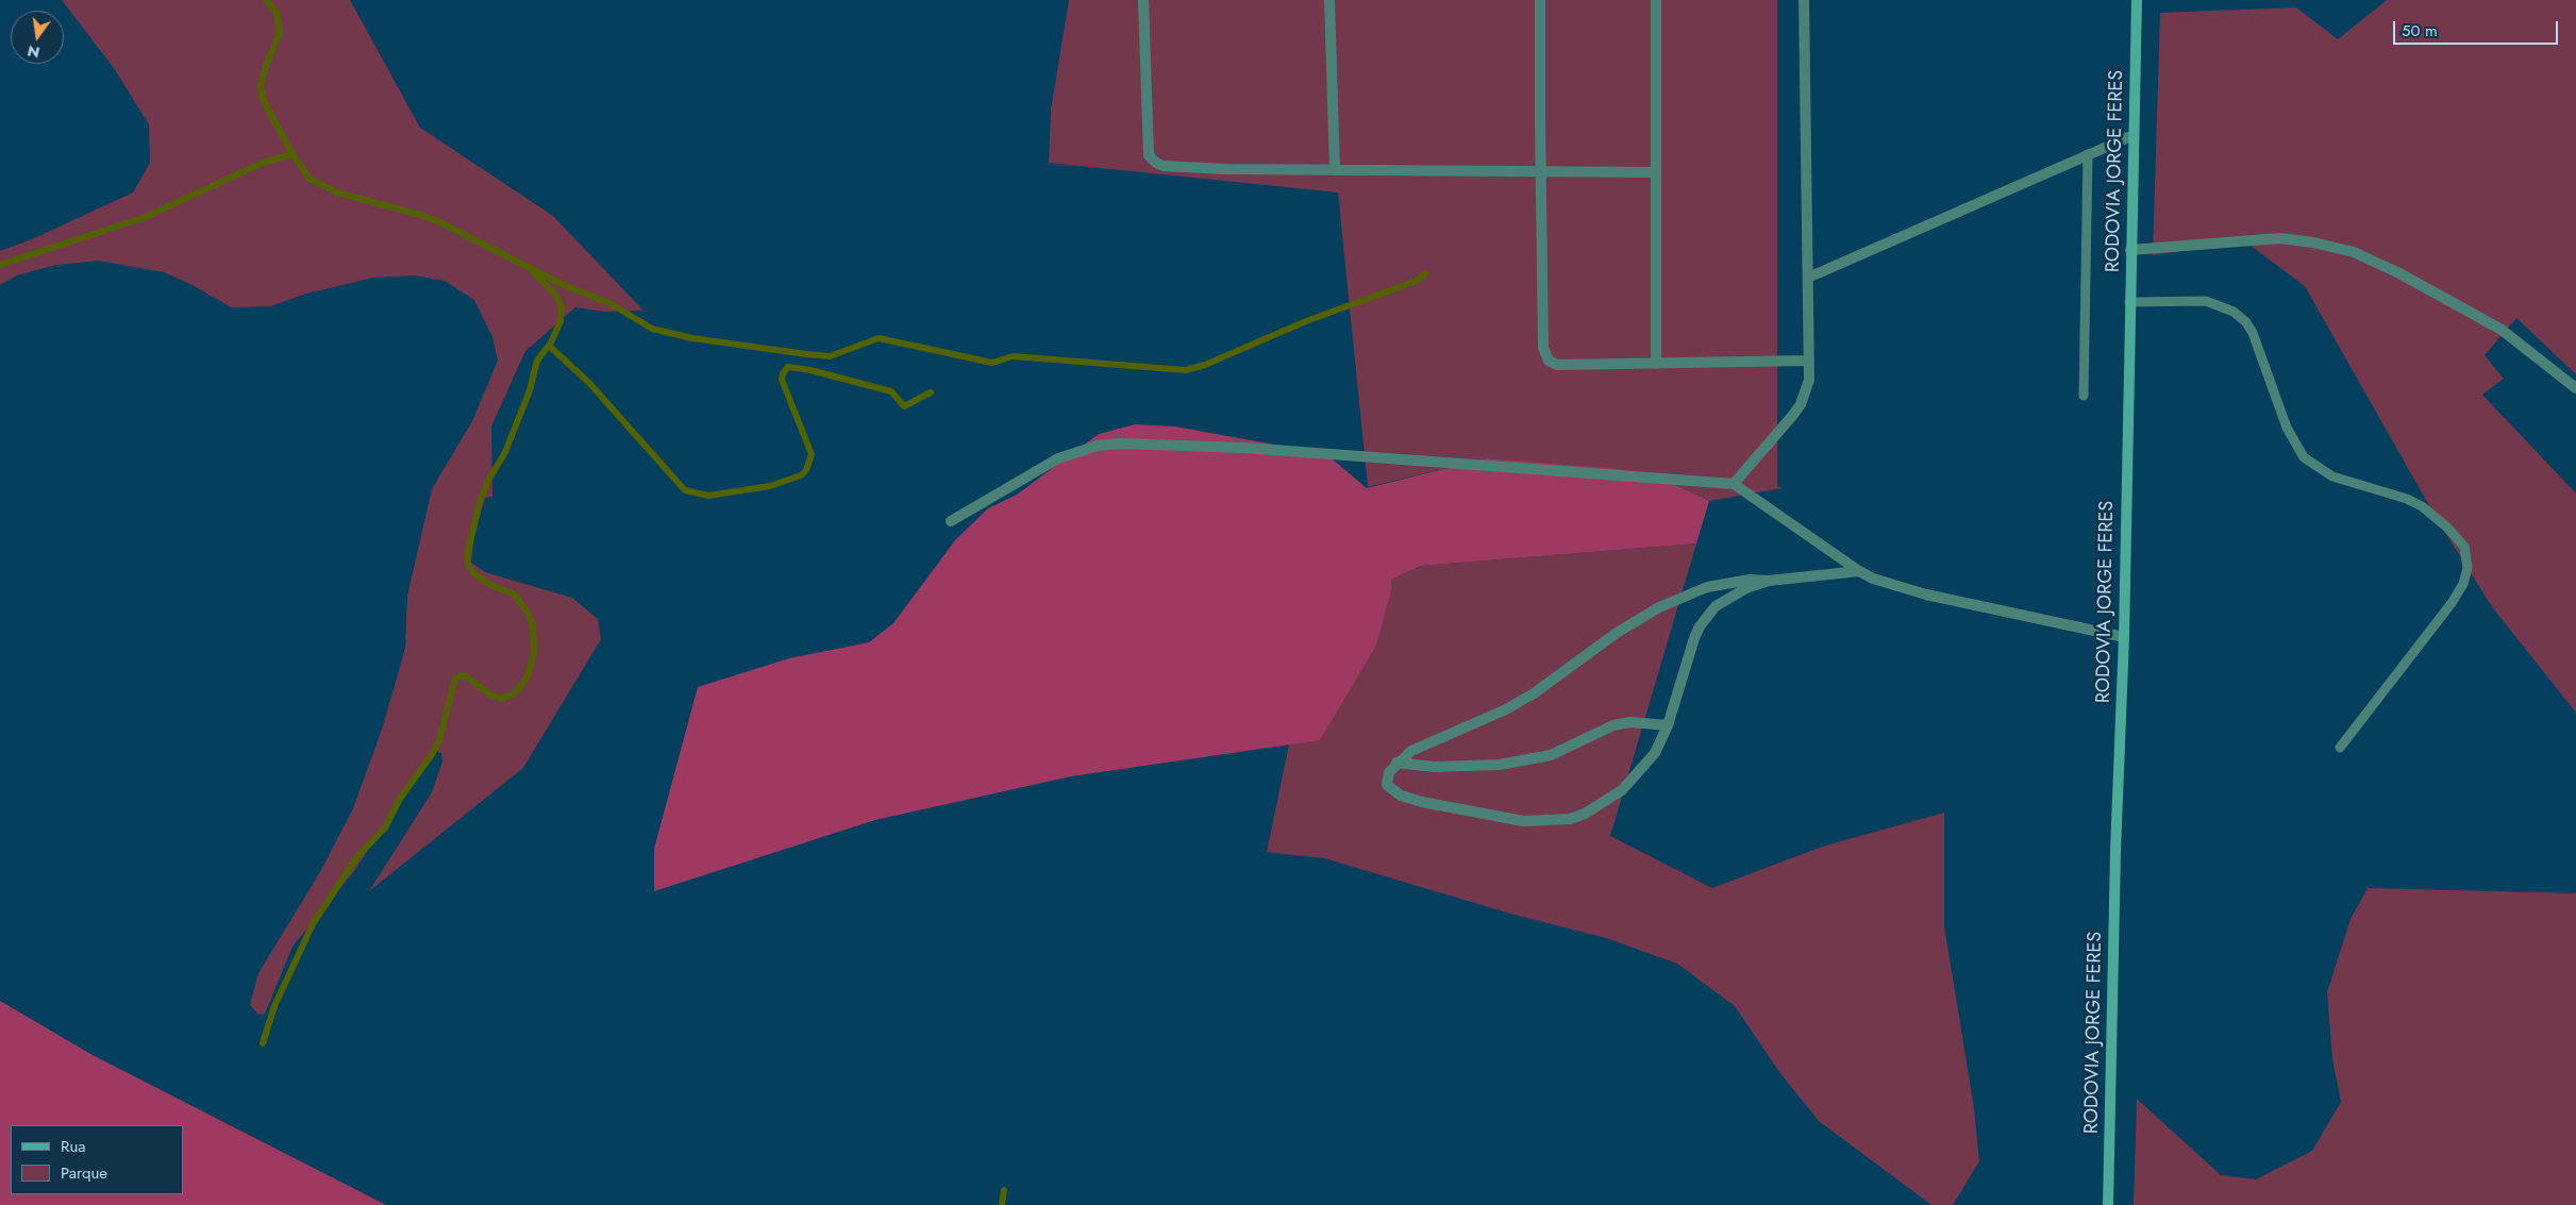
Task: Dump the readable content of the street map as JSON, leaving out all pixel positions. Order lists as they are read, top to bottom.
{
  "streets": {
    "main road": ["RODOVIA JORGE FERES"]
  },
  "legend": ["Rua", "Parque"],
  "scale_bar": "50 m",
  "north": "bottom"
}
